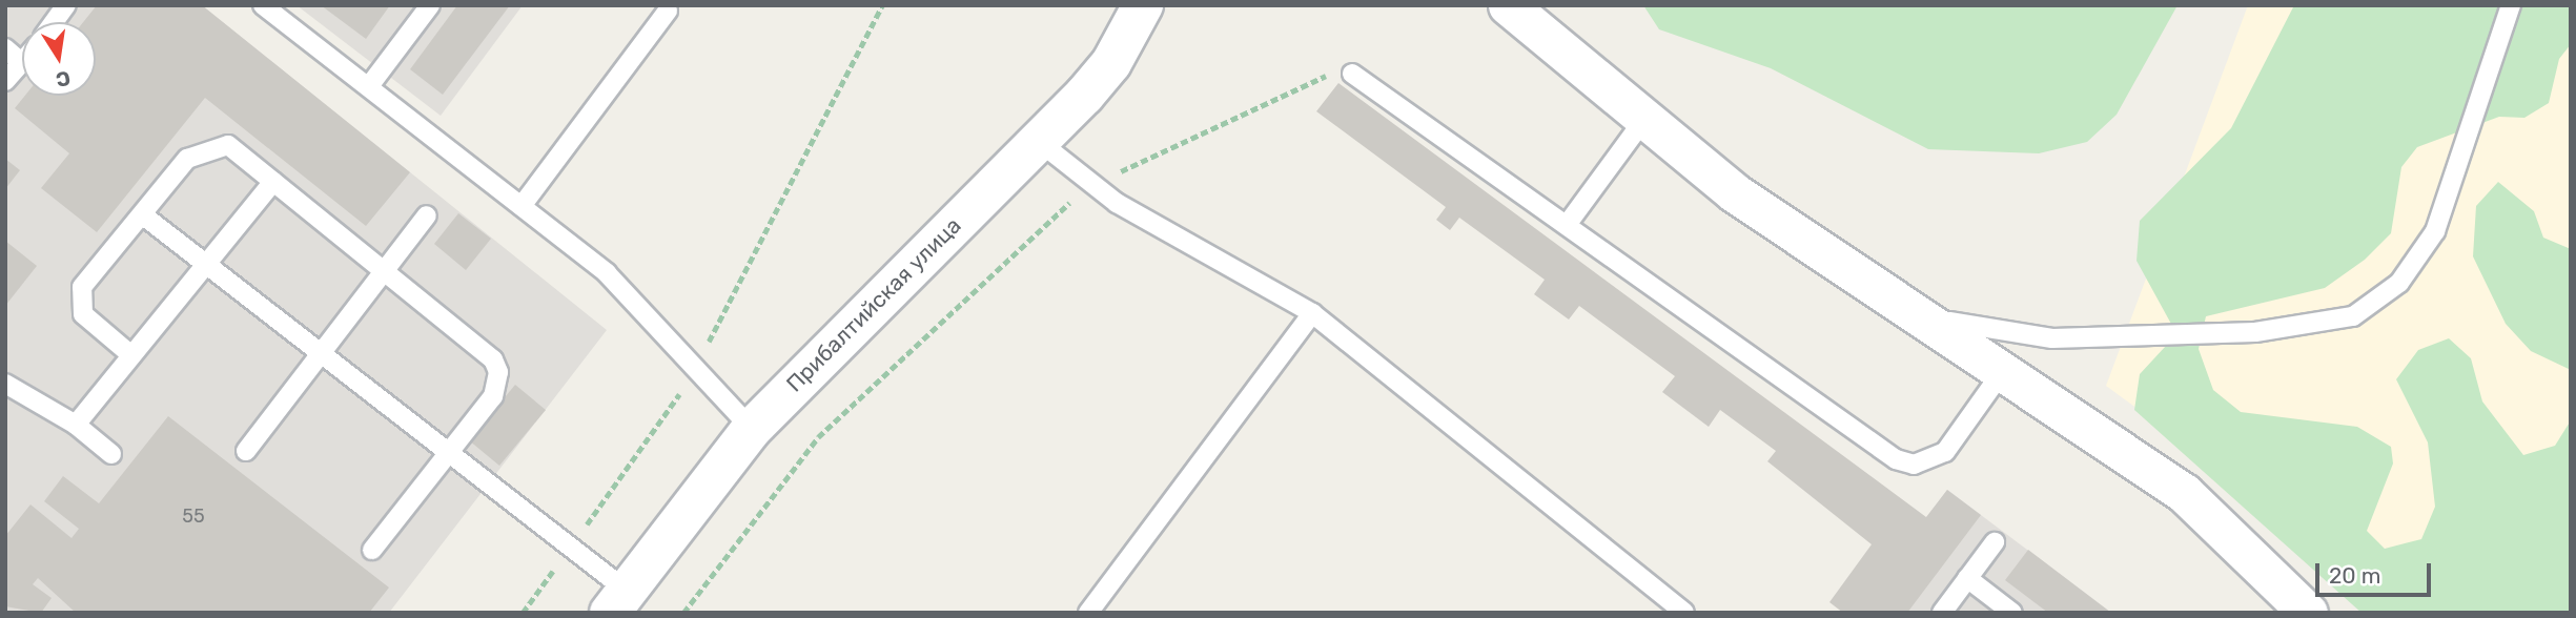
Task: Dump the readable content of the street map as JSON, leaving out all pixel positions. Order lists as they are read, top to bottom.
{
  "streets": {
    "street": ["Прибалтийская улица"]
  },
  "house_numbers": ["55"],
  "scale_bar": "20 m",
  "north": "bottom"
}
